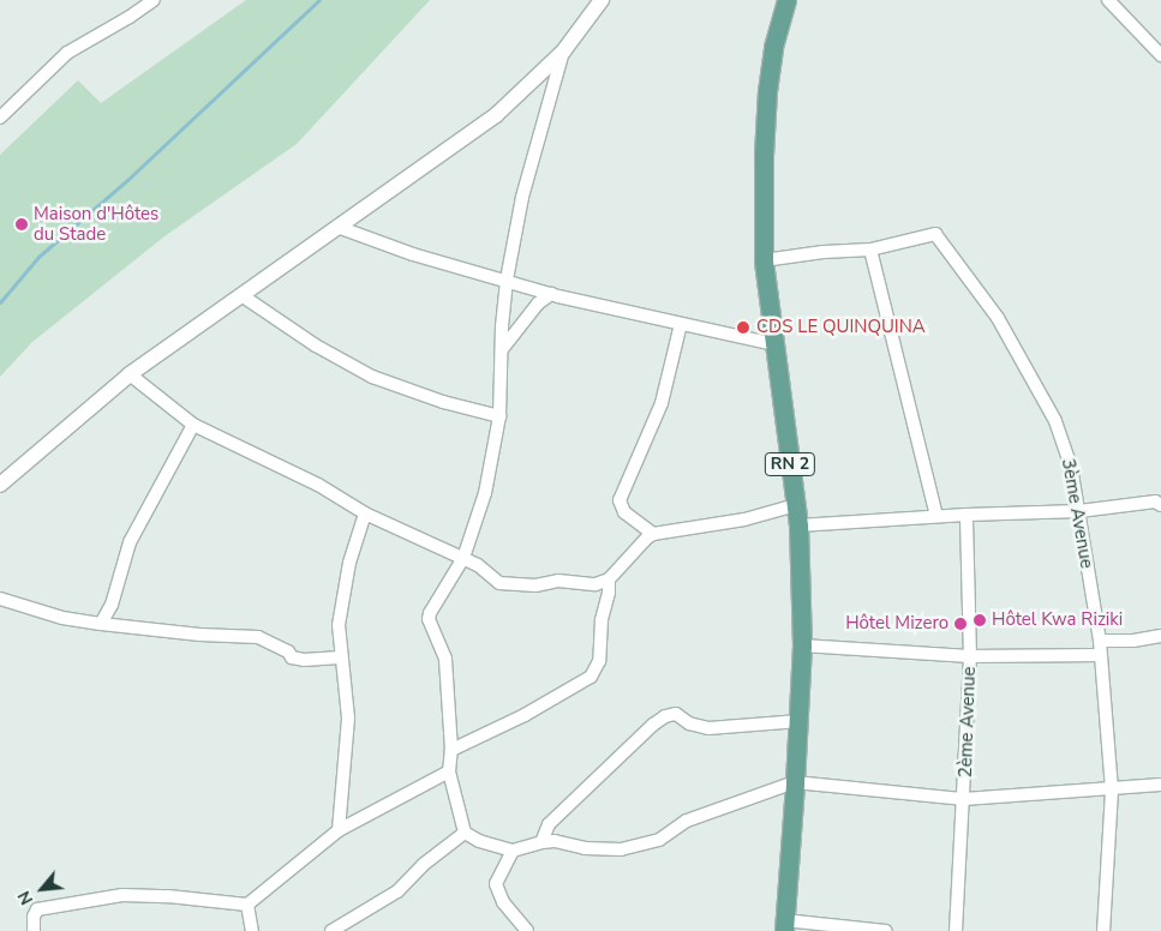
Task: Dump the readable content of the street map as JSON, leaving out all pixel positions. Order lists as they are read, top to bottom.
{
  "streets": {
    "main road": ["RN 2"],
    "street": ["3ème Avenue", "2ème Avenue"]
  },
  "crossings": [
    ["RN 2", "3ème Avenue"]
  ],
  "places": [
    "Maison d'Hôtes du Stade",
    "CDS LE QUINQUINA",
    "Hôtel Kwa Riziki",
    "Hôtel Mizero"
  ],
  "north": "bottom left"
}
